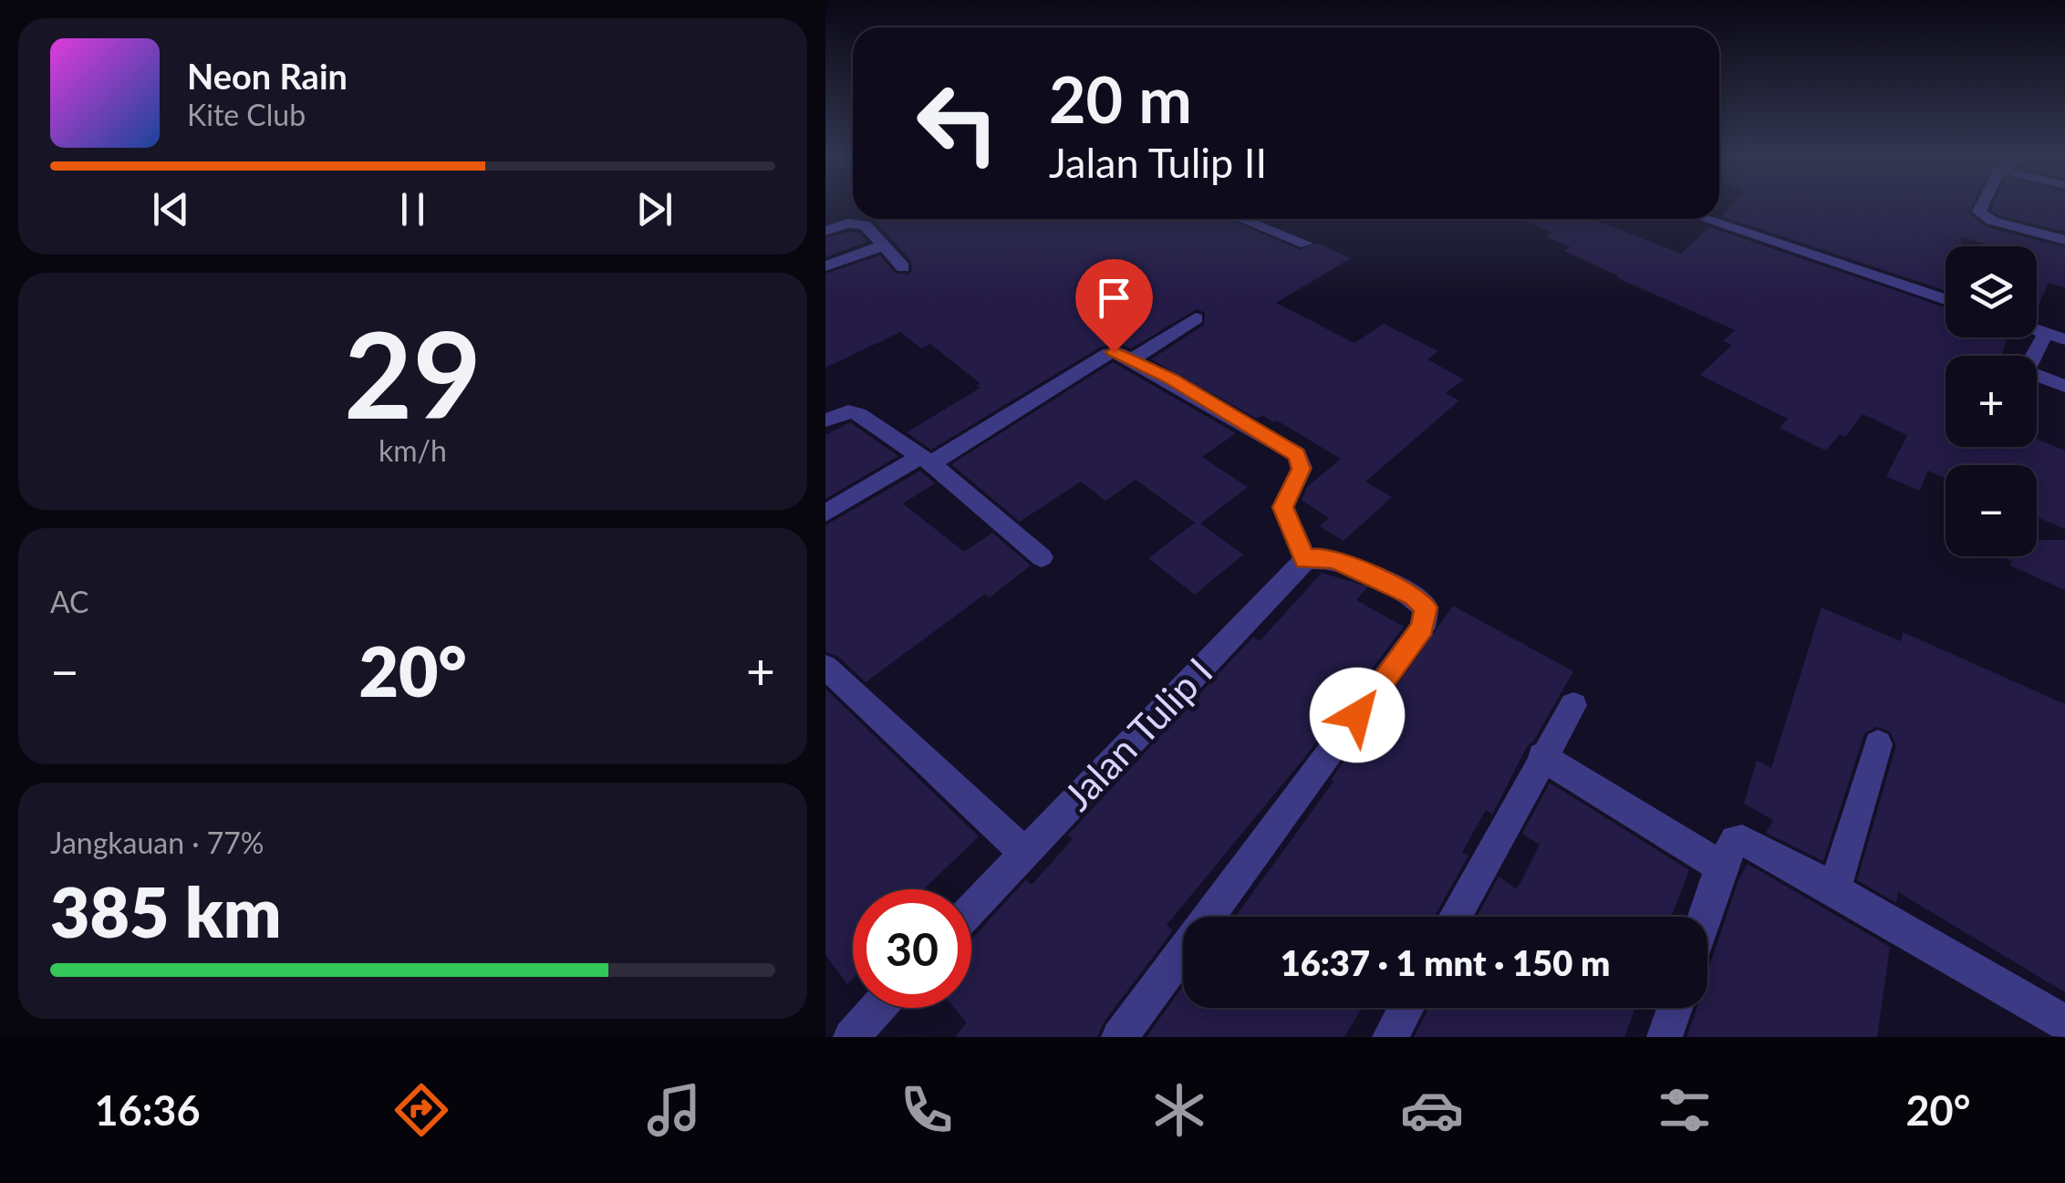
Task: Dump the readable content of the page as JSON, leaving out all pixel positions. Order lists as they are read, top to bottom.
{
  "streets": {
    "street": ["Jalan Tulip I"]
  },
  "page": {
    "turn": ["20 m", "Jalan Tulip II"],
    "song": ["Neon Rain", "Kite Club"],
    "map_buttons": ["+", "−"],
    "tile": [
      ["29", "km/h"],
      "AC",
      ["Jangkauan · 77%", "385 km"]
    ],
    "heat": ["−", "20°", "+"],
    "limit": "30",
    "trip": "16:37 · 1 mnt · 150 m",
    "tabs": ["16:36", "20°"]
  }
}
